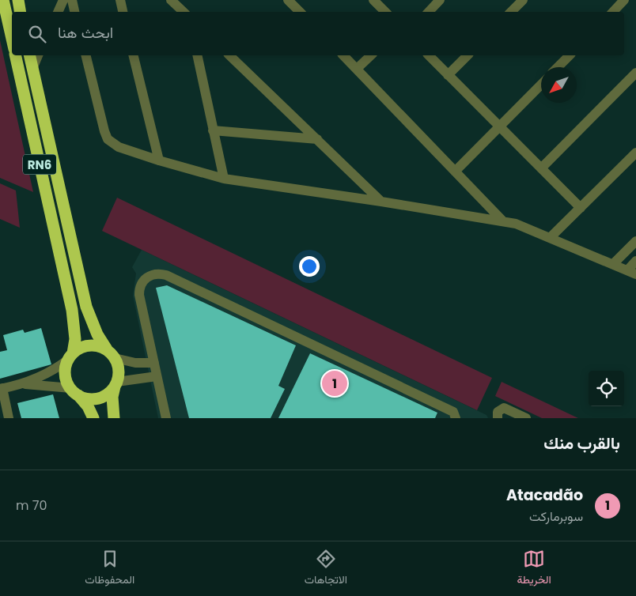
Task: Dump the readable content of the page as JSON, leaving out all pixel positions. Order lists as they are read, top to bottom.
{
  "streets": {
    "highway": ["RN6"]
  },
  "north": "bottom left",
  "page": {
    "search": "ابحث هنا",
    "pins": "1",
    "heading": "بالقرب منك",
    "list": [
      {
        "mark": "1",
        "name": "Atacadão",
        "note": "سوبرماركت",
        "value": "70 m"
      }
    ],
    "nav": ["الخريطة", "الاتجاهات", "المحفوظات"]
  }
}
